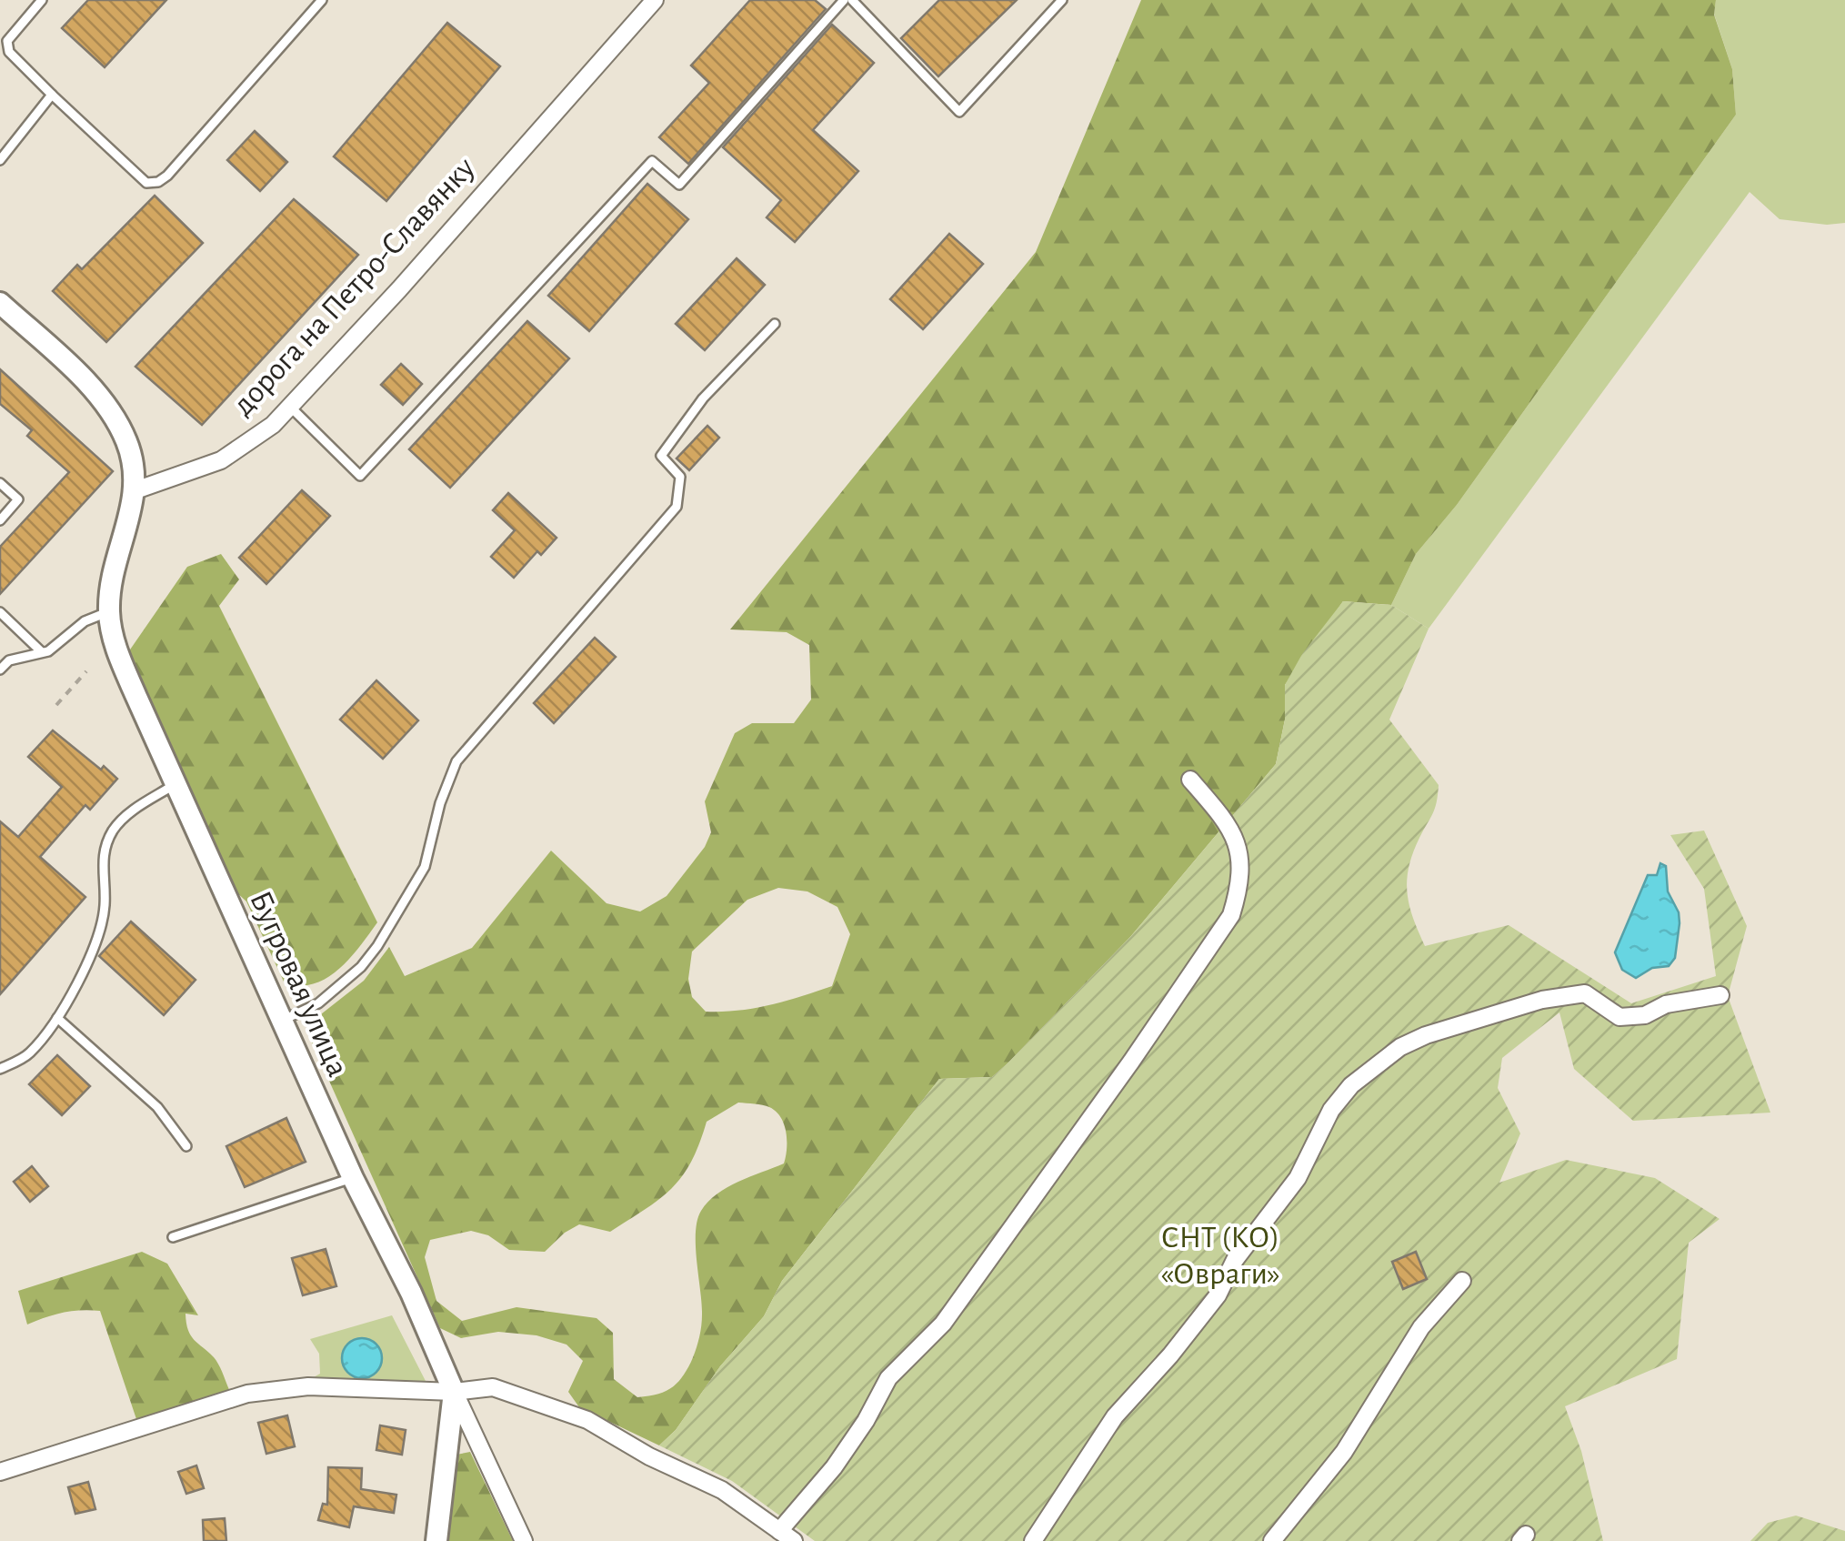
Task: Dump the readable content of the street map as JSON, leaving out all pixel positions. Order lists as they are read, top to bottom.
{
  "streets": {
    "street": ["дорога на Петро-Славянку", "Бугровая улица"]
  },
  "parks": ["СНТ (КО) «Овраги»"]
}
